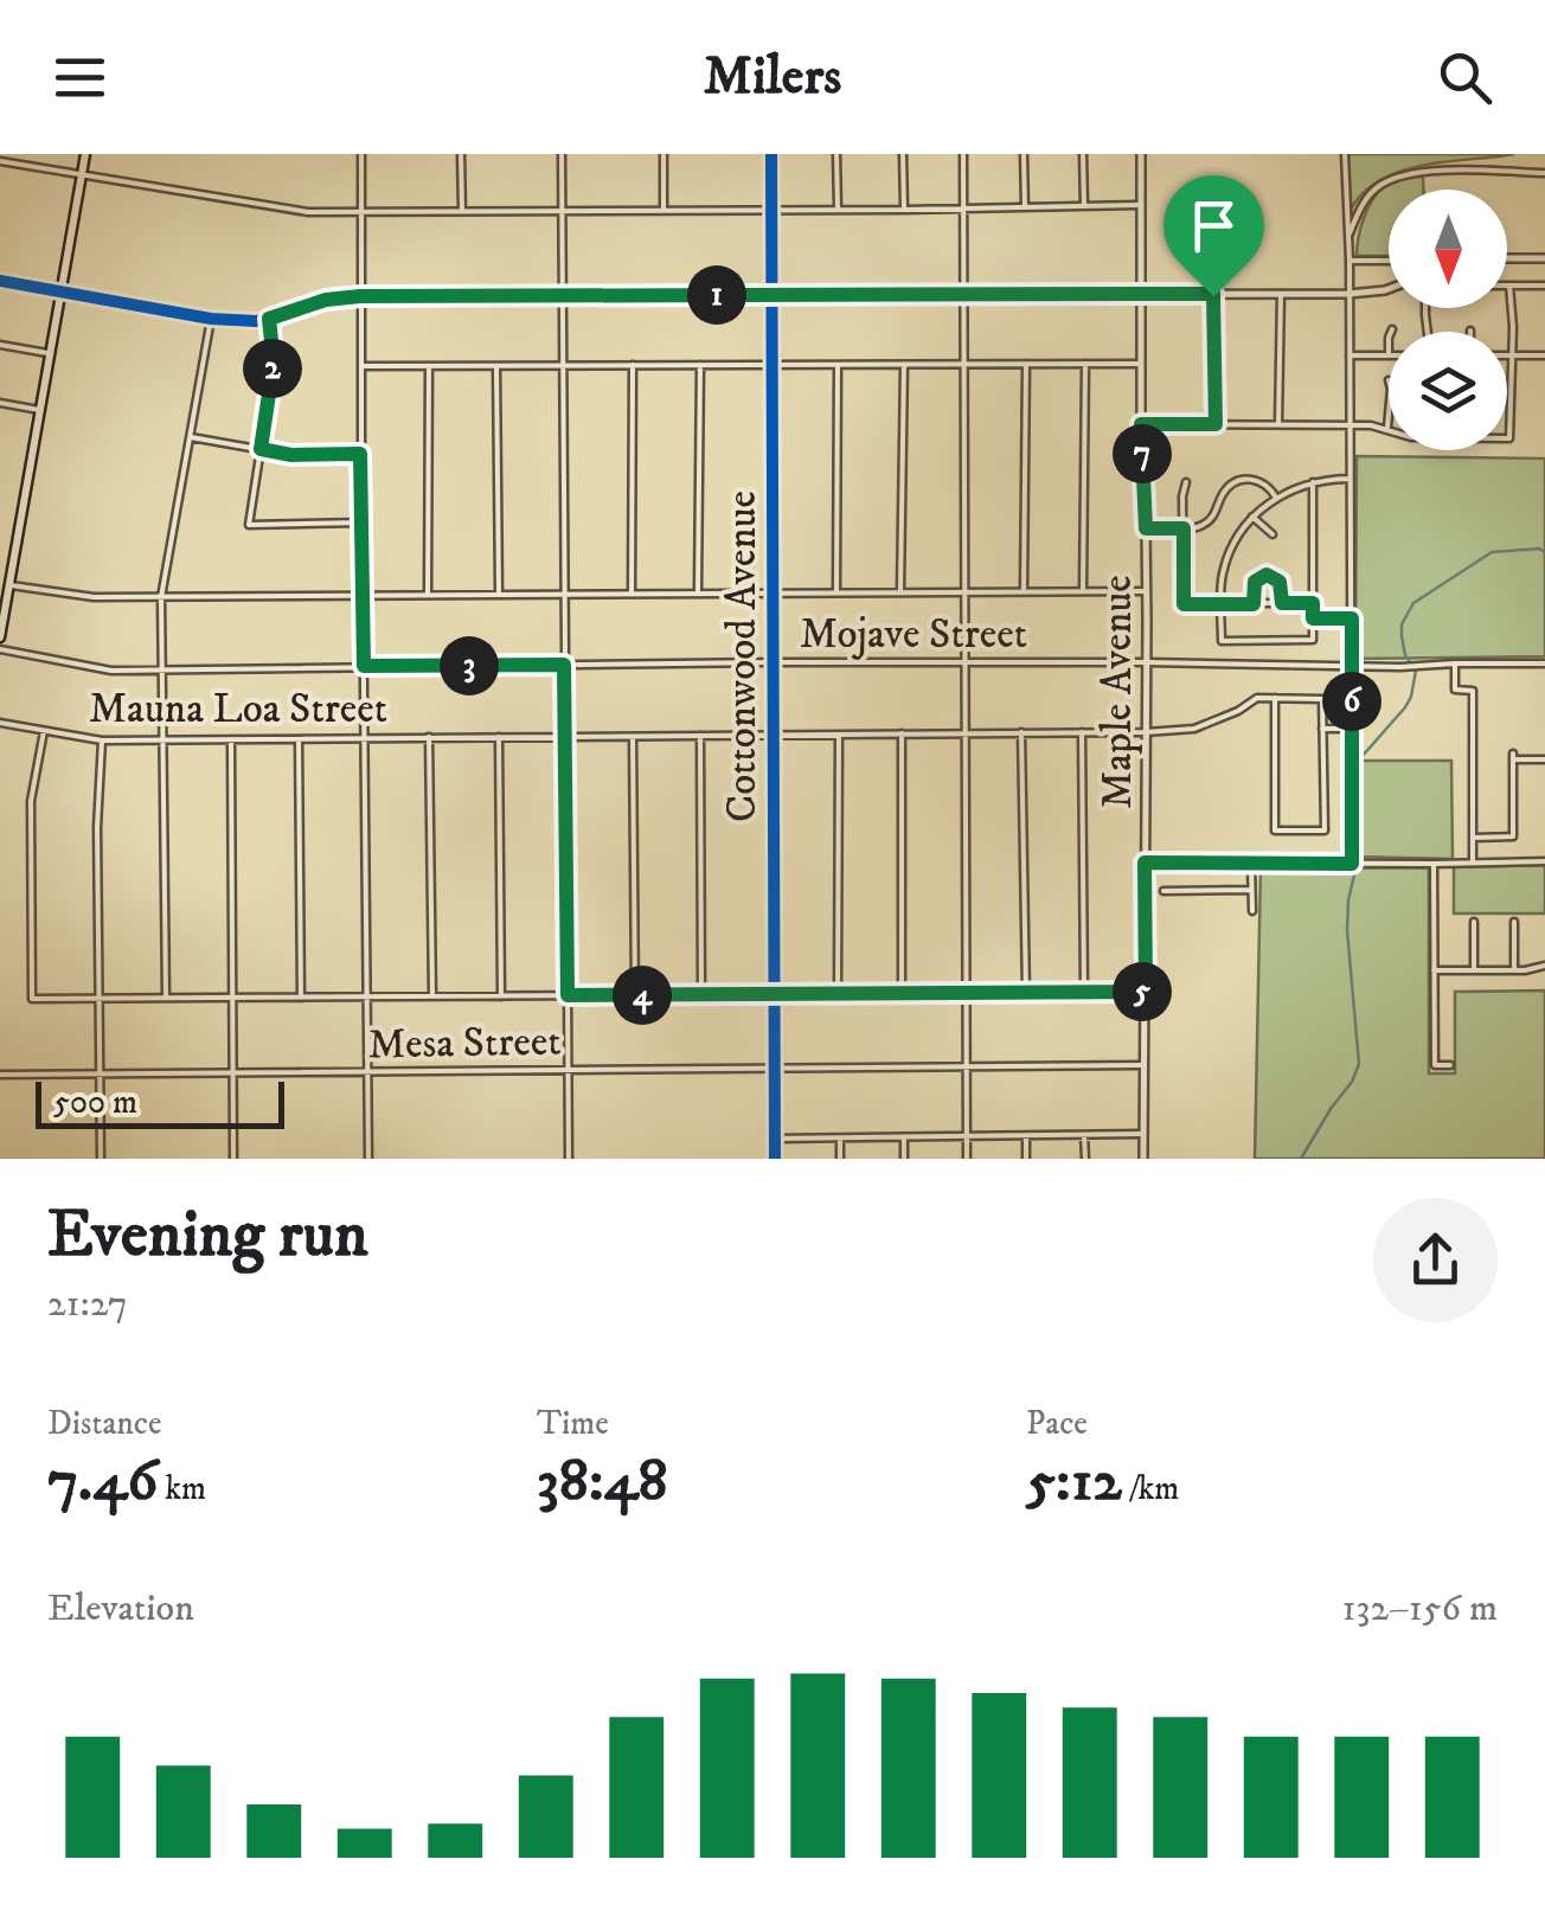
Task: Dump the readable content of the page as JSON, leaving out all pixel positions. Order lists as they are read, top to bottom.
{
  "streets": {
    "street": [
      "Mojave Street",
      "Cottonwood Avenue",
      "Maple Avenue",
      "Mauna Loa Street",
      "Mesa Street"
    ]
  },
  "crossings": [
    ["Mojave Street", "Cottonwood Avenue"],
    ["Mojave Street", "Maple Avenue"],
    ["Cottonwood Avenue", "Mauna Loa Street"],
    ["Cottonwood Avenue", "Mesa Street"],
    ["Maple Avenue", "Mauna Loa Street"],
    ["Maple Avenue", "Mesa Street"]
  ],
  "scale_bar": "500 m",
  "north": "bottom",
  "page": {
    "header": "Milers",
    "pins": [
      "1",
      "2",
      "7",
      "3",
      "6",
      "5",
      "4"
    ],
    "scale": "500 m",
    "heading": ["Evening run", "21:27"],
    "stats": [
      ["Distance", "7.46 km"],
      ["Time", "38:48"],
      ["Pace", "5:12 /km"]
    ],
    "chart": ["Elevation", "132–156 m"]
  }
}
